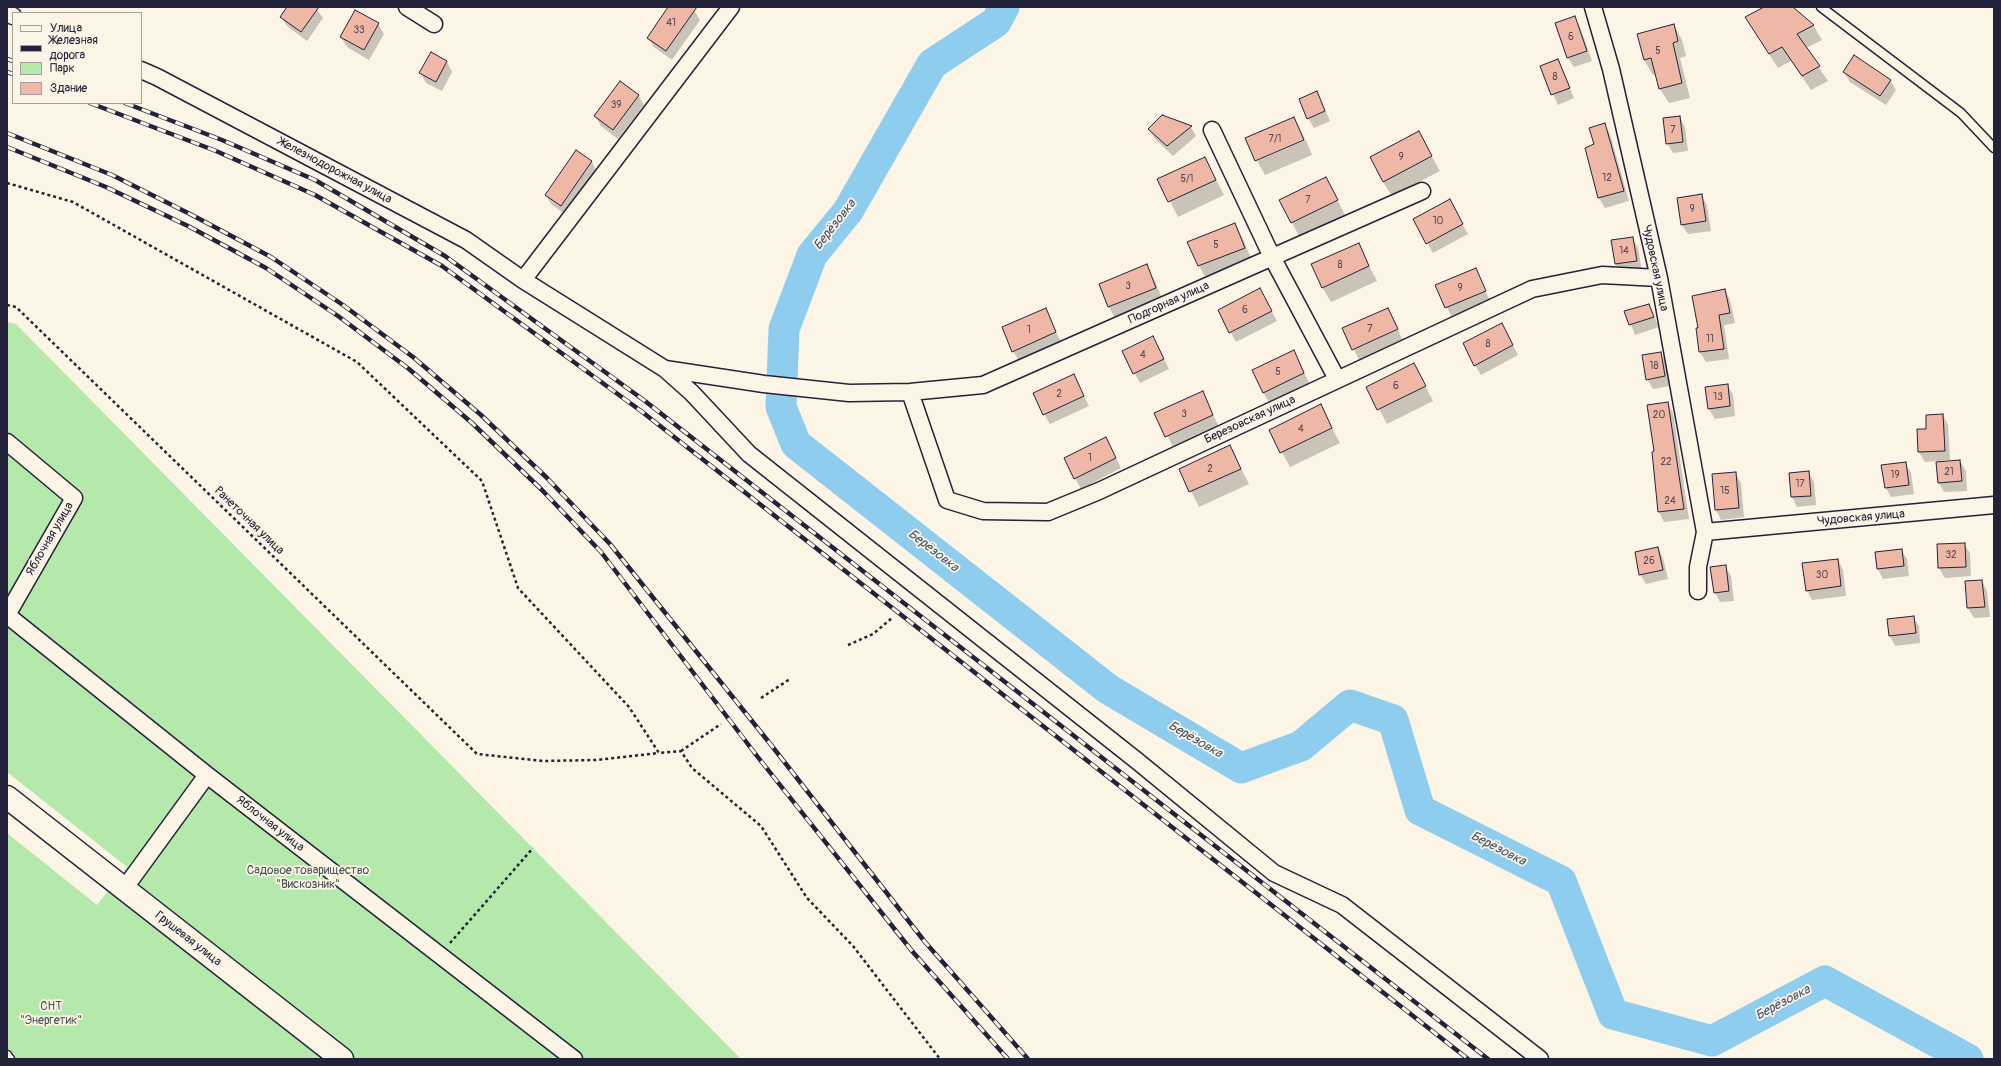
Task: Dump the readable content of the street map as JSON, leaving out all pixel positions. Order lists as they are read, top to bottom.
{
  "streets": {
    "street": [
      "Железнодорожная улица",
      "Чудовская улица",
      "Подгорная улица",
      "Березовская улица",
      "Яблочная улица",
      "Грушевая улица"
    ],
    "path": ["Ранеточная улица"]
  },
  "crossings": [
    ["Железнодорожная улица", "Подгорная улица"],
    ["Чудовская улица", "Березовская улица"],
    ["Подгорная улица", "Березовская улица"]
  ],
  "water": ["Берёзовка"],
  "parks": ["Садовое товарищество \"Вискозник\"", "СНТ \"Энергетик\""],
  "house_numbers": [
    "41",
    "33",
    "6",
    "5",
    "8",
    "39",
    "7",
    "7/1",
    "9",
    "12",
    "5/1",
    "7",
    "9",
    "10",
    "5",
    "14",
    "8",
    "3",
    "9",
    "6",
    "7",
    "1",
    "11",
    "8",
    "4",
    "18",
    "5",
    "6",
    "2",
    "13",
    "3",
    "20",
    "4",
    "1",
    "22",
    "2",
    "21",
    "19",
    "17",
    "15",
    "24",
    "32",
    "26",
    "30"
  ],
  "legend": [
    "Улица",
    "Железная дорога",
    "Парк",
    "Здание"
  ]
}
